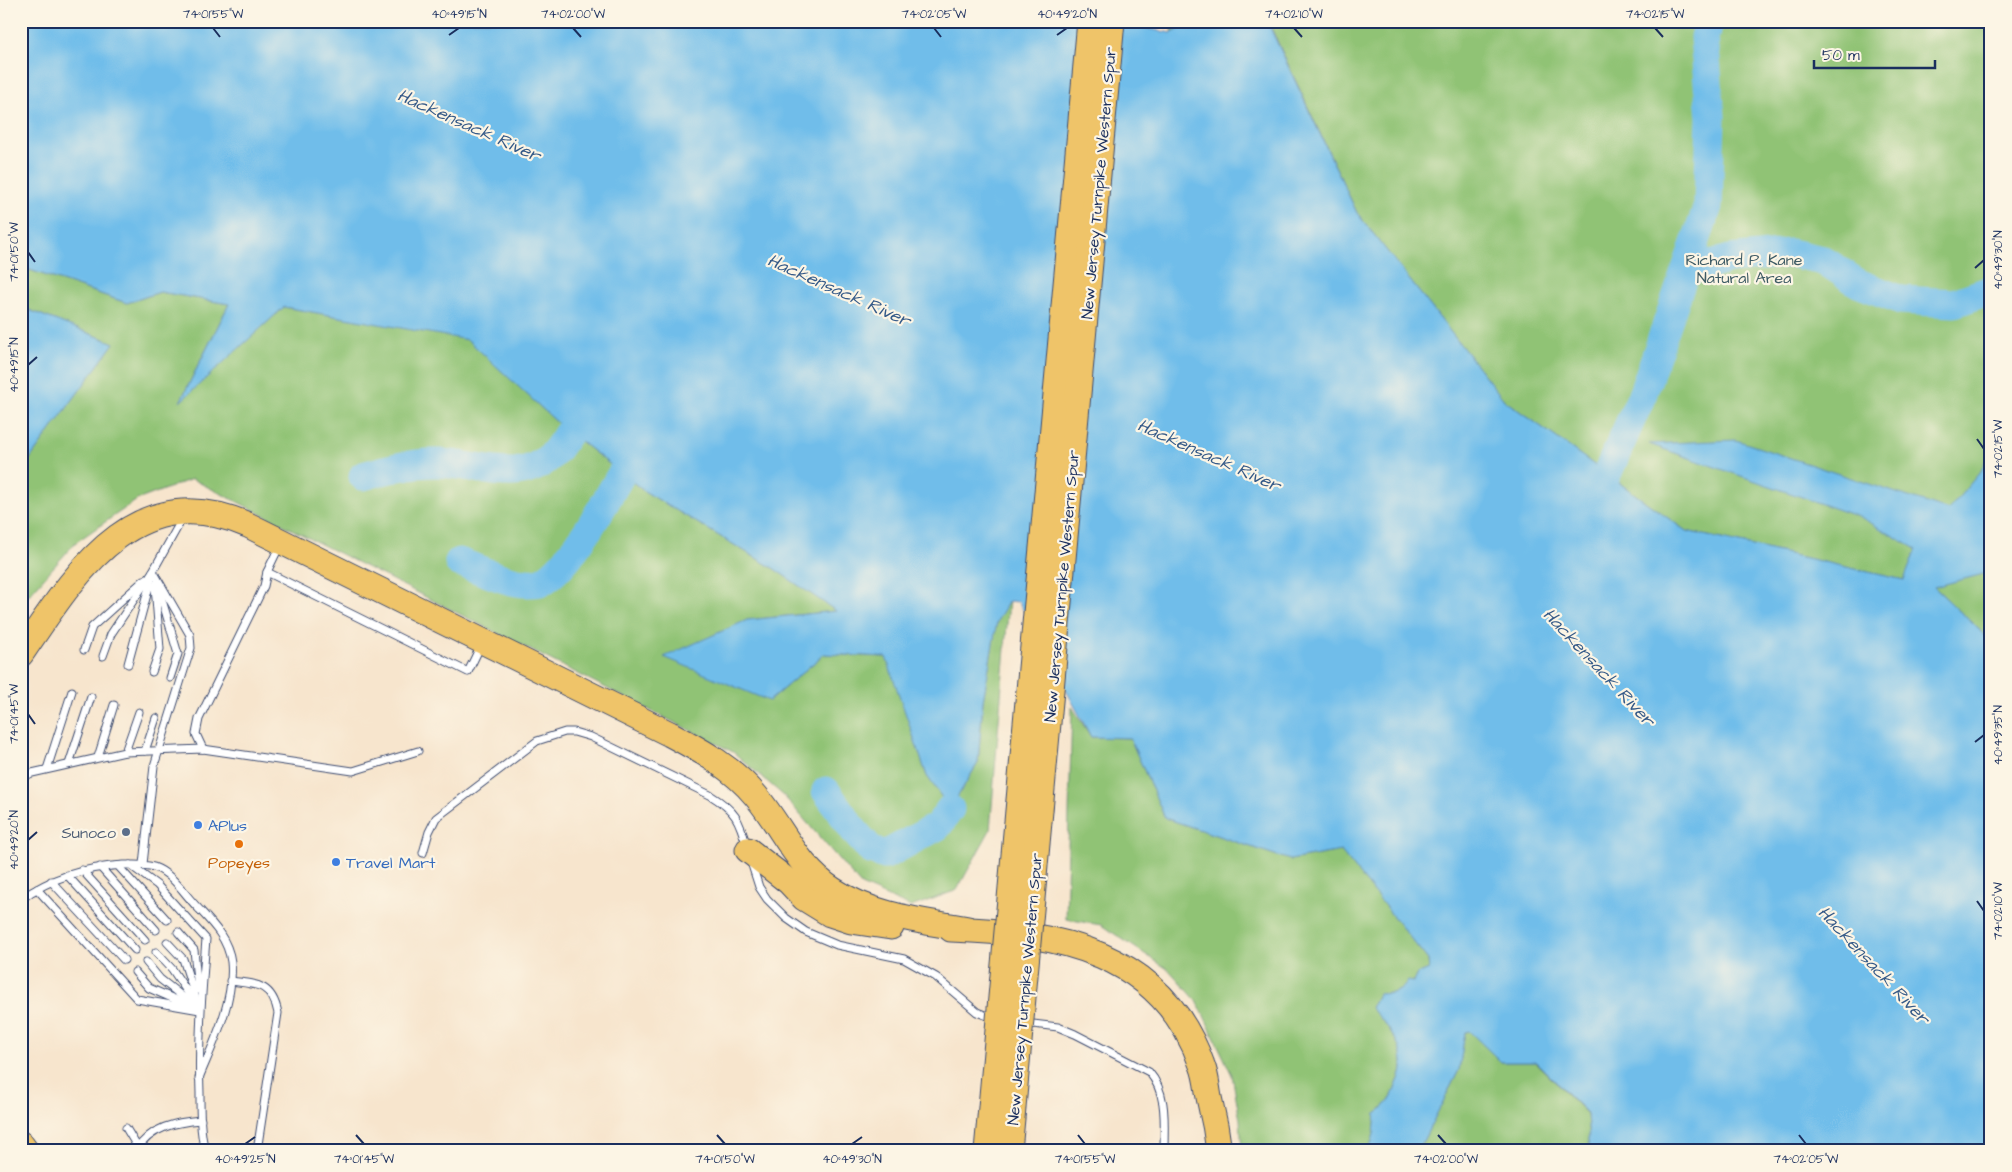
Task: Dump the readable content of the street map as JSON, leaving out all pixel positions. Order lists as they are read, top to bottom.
{
  "streets": {
    "highway": ["New Jersey Turnpike Western Spur"]
  },
  "water": ["Hackensack River"],
  "parks": ["Richard P. Kane Natural Area"],
  "places": [
    "APlus",
    "Sunoco",
    "Popeyes",
    "Travel Mart"
  ],
  "scale_bar": "50 m",
  "coordinates": [
    "74°01'55\"W",
    "40°49'15\"N",
    "74°02'00\"W",
    "74°02'05\"W",
    "40°49'20\"N",
    "74°02'10\"W",
    "74°02'15\"W",
    "74°01'50\"W",
    "40°49'30\"N",
    "74°01'45\"W",
    "40°49'35\"N",
    "40°49'25\"N"
  ]
}
